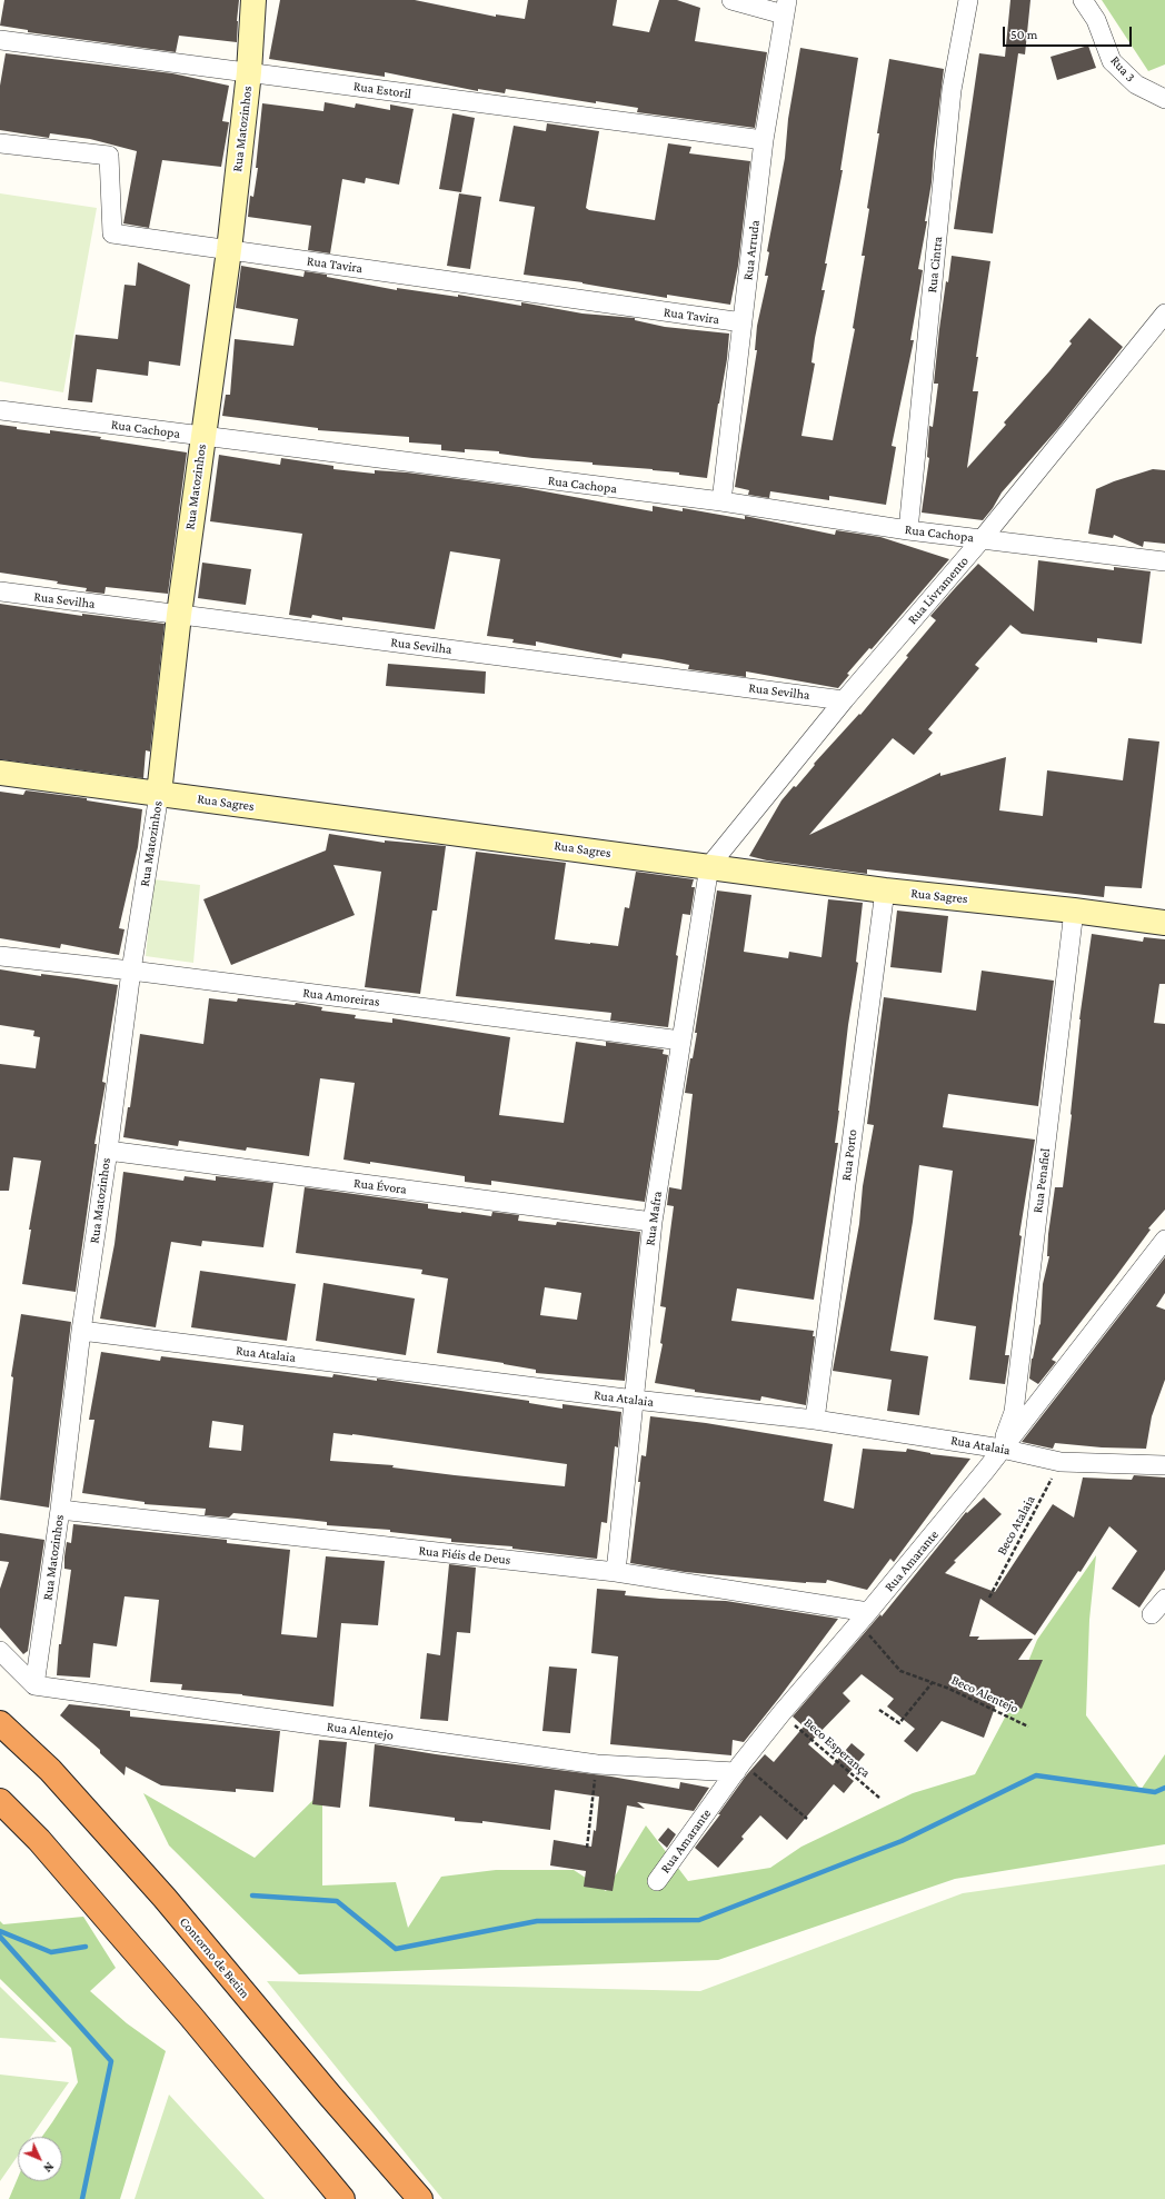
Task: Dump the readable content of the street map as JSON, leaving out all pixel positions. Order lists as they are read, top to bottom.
{
  "streets": {
    "highway": ["Contorno de Betim"],
    "street": [
      "Rua 3",
      "Rua Estoril",
      "Rua Matozinhos",
      "Rua Arruda",
      "Rua Tavira",
      "Rua Cintra",
      "Rua Cachopa",
      "Rua Livramento",
      "Rua Sevilha",
      "Rua Sagres",
      "Rua Amoreiras",
      "Rua Porto",
      "Rua Penafiel",
      "Rua Évora",
      "Rua Mafra",
      "Rua Atalaia",
      "Rua Fiéis de Deus",
      "Rua Amarante",
      "Rua Alentejo"
    ],
    "path": ["Beco Atalaia", "Beco Alentejo", "Beco Esperança"]
  },
  "crossings": [
    ["Rua Estoril", "Rua Matozinhos"],
    ["Rua Estoril", "Rua Arruda"],
    ["Rua Matozinhos", "Rua Tavira"],
    ["Rua Matozinhos", "Rua Cachopa"],
    ["Rua Matozinhos", "Rua Sevilha"],
    ["Rua Matozinhos", "Rua Sagres"],
    ["Rua Matozinhos", "Rua Amoreiras"],
    ["Rua Matozinhos", "Rua Évora"],
    ["Rua Matozinhos", "Rua Atalaia"],
    ["Rua Matozinhos", "Rua Fiéis de Deus"],
    ["Rua Matozinhos", "Rua Alentejo"],
    ["Rua Arruda", "Rua Tavira"],
    ["Rua Arruda", "Rua Cachopa"],
    ["Rua Cintra", "Rua Cachopa"],
    ["Rua Cachopa", "Rua Livramento"],
    ["Rua Livramento", "Rua Sevilha"],
    ["Rua Livramento", "Rua Sagres"],
    ["Rua Livramento", "Rua Mafra"],
    ["Rua Sagres", "Rua Porto"],
    ["Rua Sagres", "Rua Penafiel"],
    ["Rua Sagres", "Rua Mafra"],
    ["Rua Amoreiras", "Rua Mafra"],
    ["Rua Porto", "Rua Atalaia"],
    ["Rua Penafiel", "Rua Atalaia"],
    ["Rua Penafiel", "Rua Amarante"],
    ["Rua Évora", "Rua Mafra"],
    ["Rua Mafra", "Rua Atalaia"],
    ["Rua Mafra", "Rua Fiéis de Deus"],
    ["Rua Atalaia", "Beco Atalaia"],
    ["Rua Atalaia", "Rua Amarante"],
    ["Rua Fiéis de Deus", "Rua Amarante"],
    ["Rua Fiéis de Deus", "Beco Alentejo"],
    ["Rua Amarante", "Beco Alentejo"],
    ["Rua Amarante", "Rua Alentejo"],
    ["Rua Amarante", "Beco Esperança"]
  ],
  "scale_bar": "50 m",
  "north": "bottom right"
}
